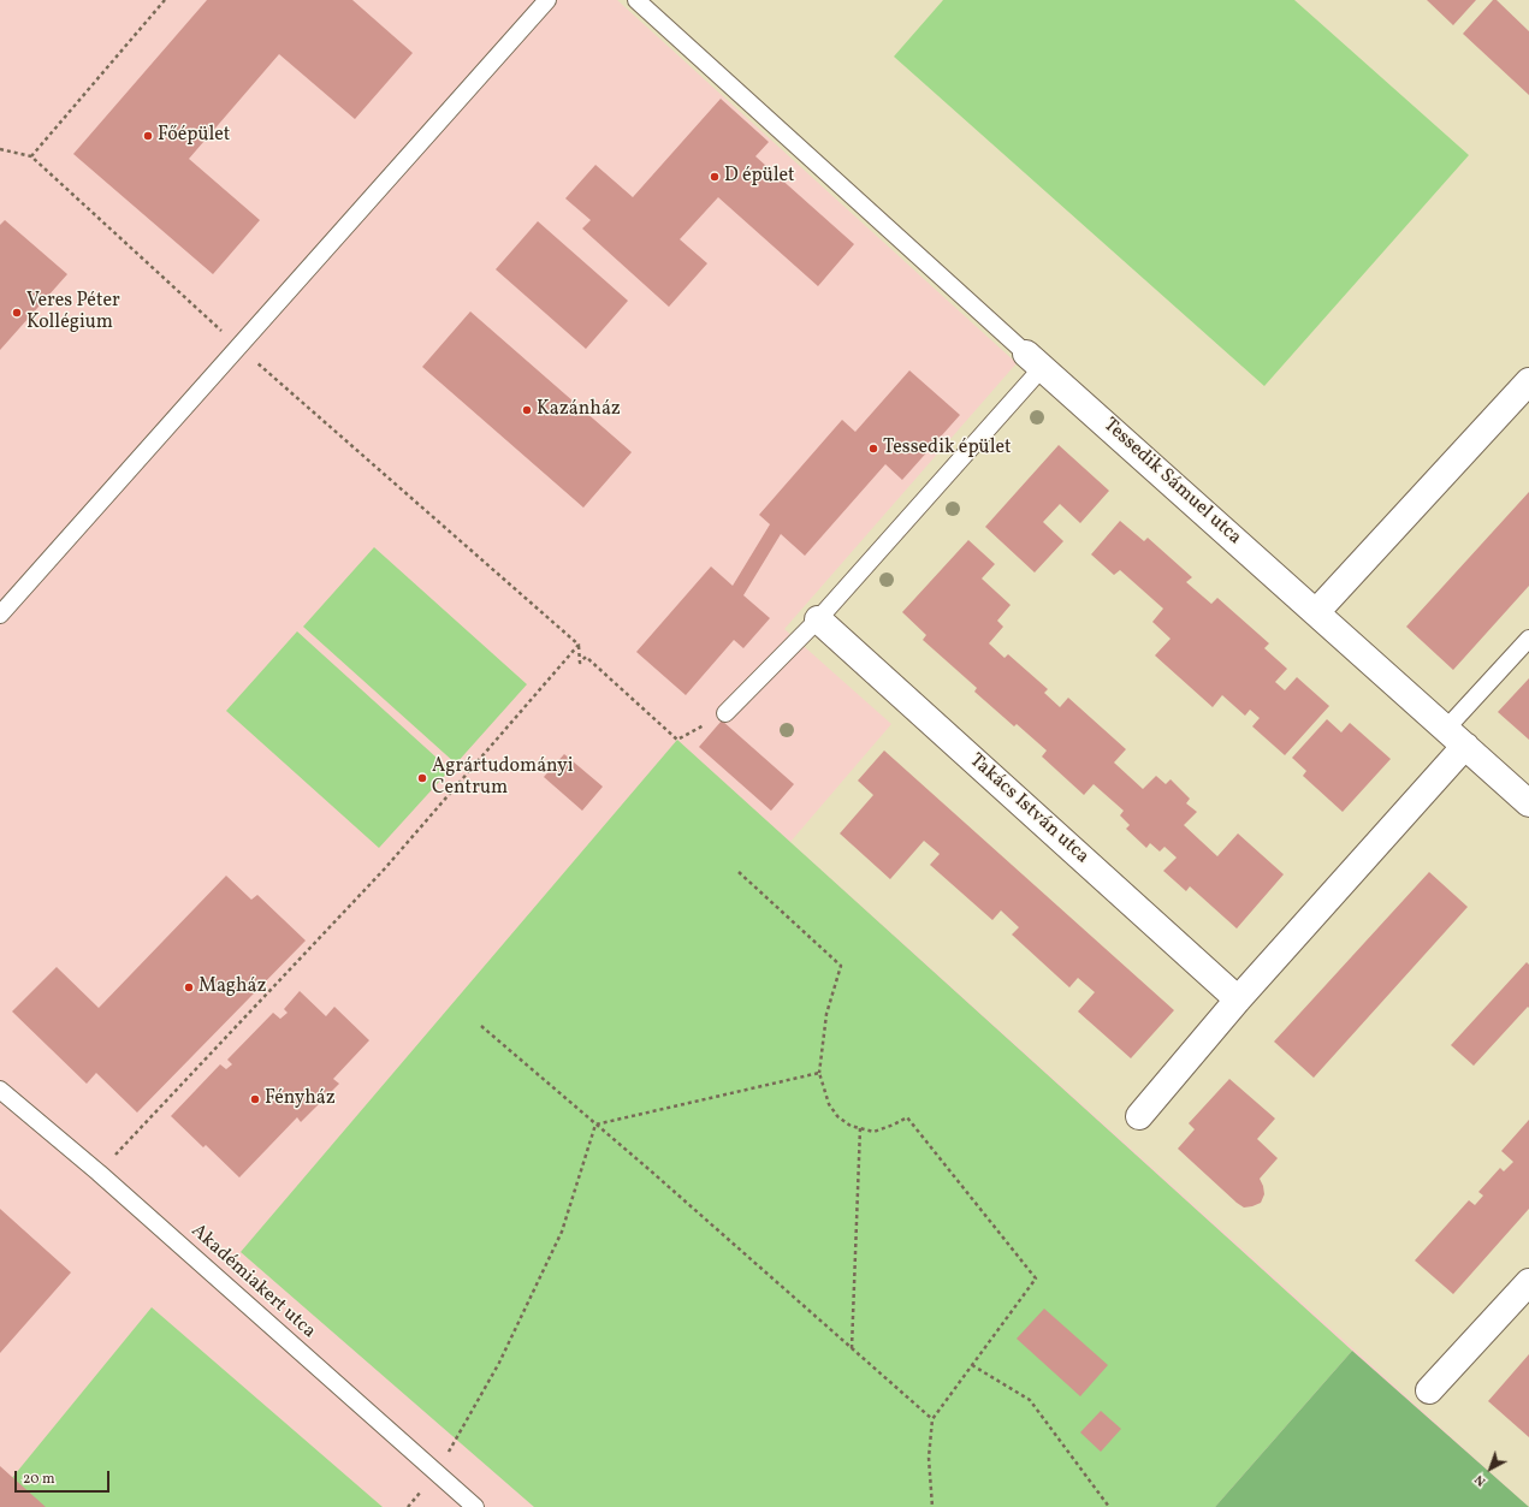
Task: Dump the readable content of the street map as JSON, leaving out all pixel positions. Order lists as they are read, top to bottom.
{
  "streets": {
    "street": ["Tessedik Sámuel utca", "Takács István utca"],
    "lane": ["Akadémiakert utca"]
  },
  "places": [
    "Főépület",
    "D épület",
    "Veres Péter Kollégium",
    "Kazánház",
    "Tessedik épület",
    "Agrártudományi Centrum",
    "Magház",
    "Fényház"
  ],
  "scale_bar": "20 m",
  "north": "bottom left"
}
